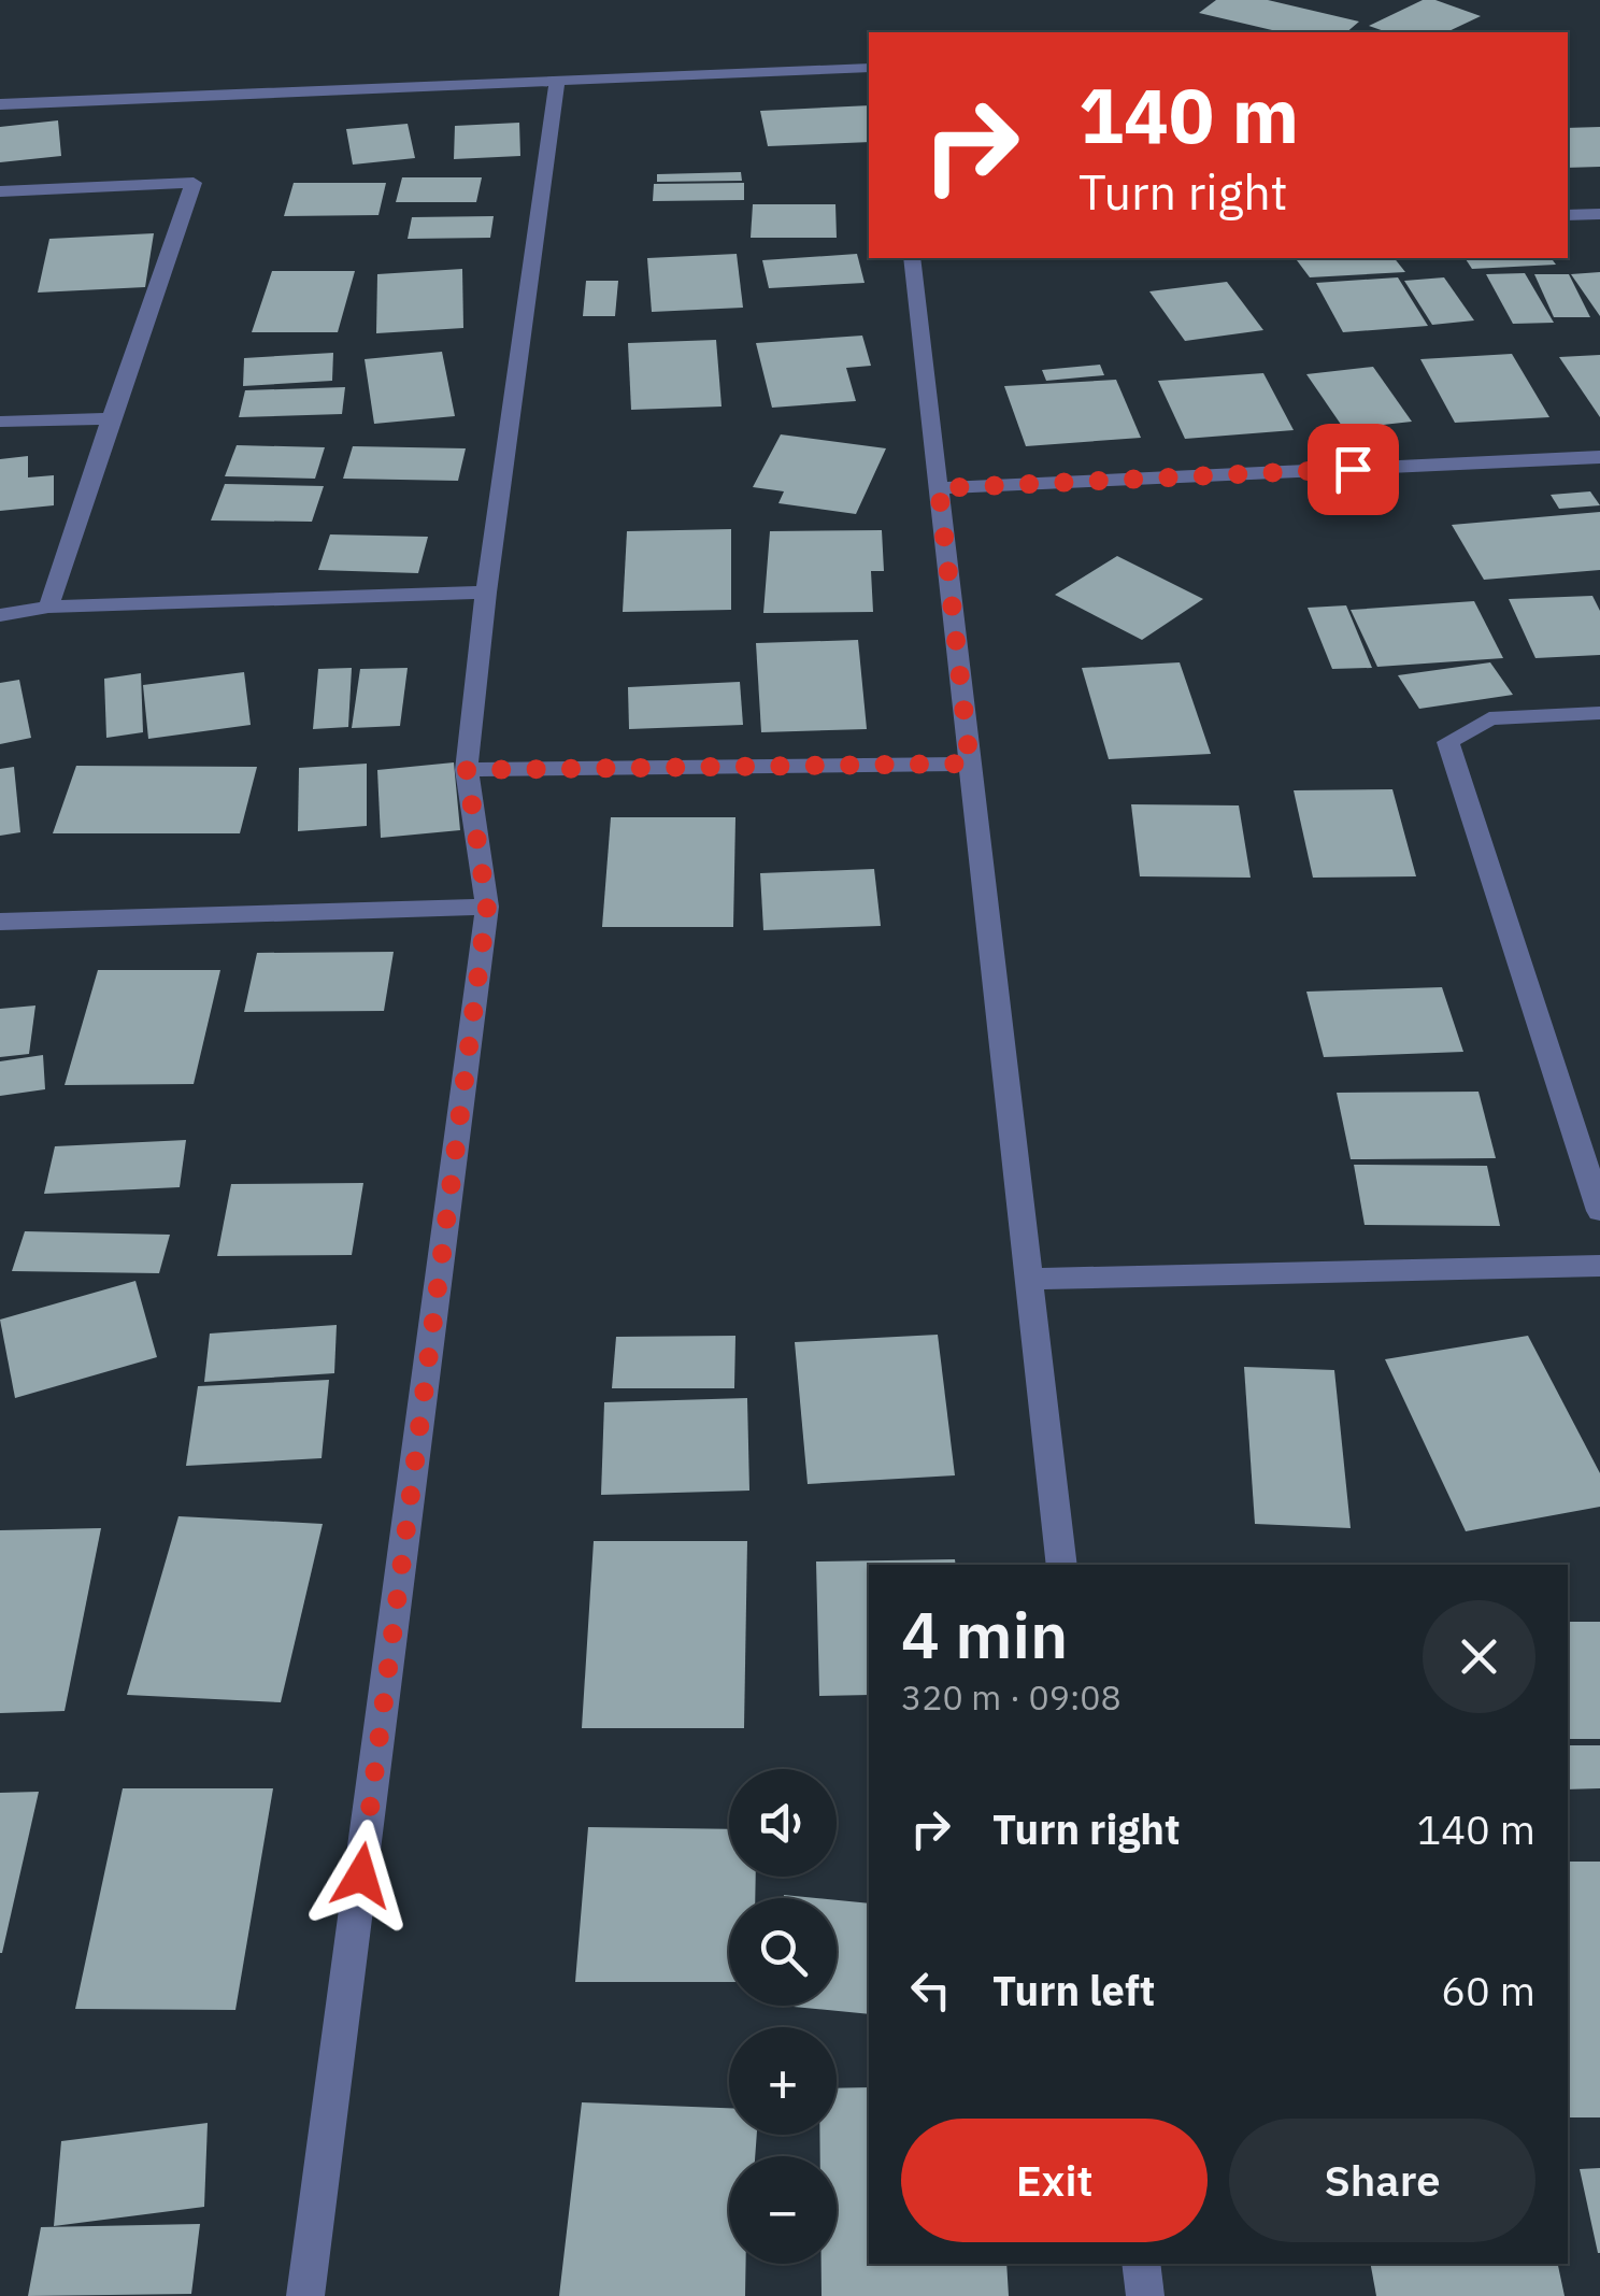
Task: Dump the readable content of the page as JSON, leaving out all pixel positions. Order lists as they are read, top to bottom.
{
  "page": {
    "turn": ["140 m", "Turn right"],
    "heading": ["4 min", "320 m · 09:08"],
    "list": [
      {
        "name": "Turn right",
        "value": "140 m"
      },
      {
        "name": "Turn left",
        "value": "60 m"
      }
    ],
    "map_buttons": ["+", "−"],
    "buttons": ["Exit", "Share"]
  }
}
